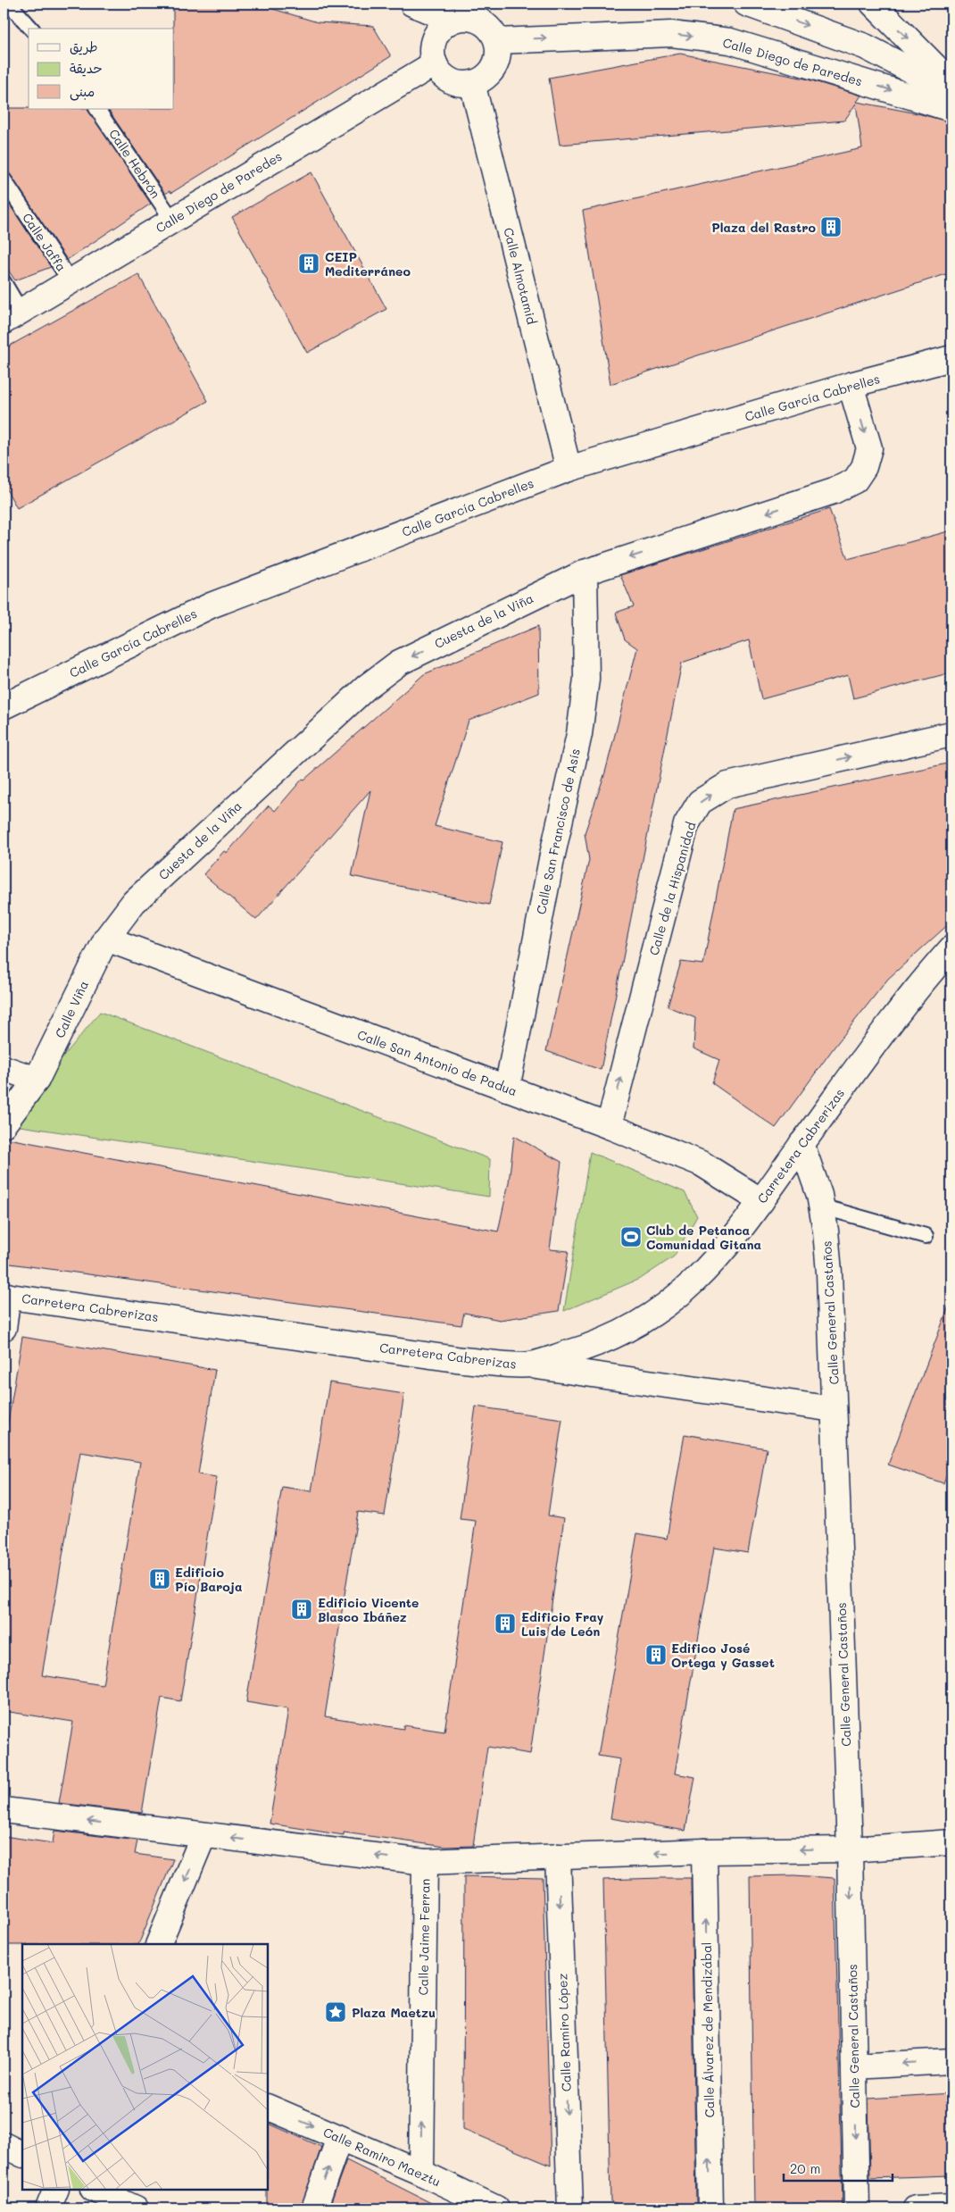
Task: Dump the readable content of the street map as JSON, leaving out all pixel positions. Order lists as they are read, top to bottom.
{
  "streets": {
    "street": [
      "Calle Diego de Paredes",
      "Calle Almotamid",
      "Calle García Cabrelles",
      "Cuesta de la Viña",
      "Calle San Francisco de Asís",
      "Calle de la Hispanidad",
      "Calle Viña",
      "Calle San Antonio de Padua",
      "Carretera Cabrerizas",
      "Calle General Castaños",
      "Calle Jaime Ferran",
      "Calle Álvarez de Mendizábal",
      "Calle Ramiro López",
      "Calle Ramiro Maeztu"
    ],
    "lane": ["Calle Hebrón", "Calle Jaffa"]
  },
  "crossings": [
    ["Calle Diego de Paredes", "Calle Hebrón"],
    ["Calle Diego de Paredes", "Calle Jaffa"],
    ["Calle Diego de Paredes", "Calle Almotamid"],
    ["Calle Almotamid", "Calle García Cabrelles"],
    ["Calle García Cabrelles", "Cuesta de la Viña"],
    ["Cuesta de la Viña", "Calle San Francisco de Asís"],
    ["Cuesta de la Viña", "Calle Viña"],
    ["Cuesta de la Viña", "Calle San Antonio de Padua"],
    ["Calle San Francisco de Asís", "Calle San Antonio de Padua"],
    ["Calle de la Hispanidad", "Calle San Antonio de Padua"],
    ["Calle Viña", "Calle San Antonio de Padua"],
    ["Calle San Antonio de Padua", "Carretera Cabrerizas"],
    ["Carretera Cabrerizas", "Calle General Castaños"],
    ["Calle Jaime Ferran", "Calle Ramiro Maeztu"]
  ],
  "one_way": [
    "Cuesta de la Viña",
    "Calle de la Hispanidad",
    "Calle Jaime Ferran",
    "Calle Álvarez de Mendizábal",
    "Calle Ramiro López"
  ],
  "places": {
    "building": [
      "Plaza del Rastro",
      "CEIP Mediterráneo",
      "Edificio Pío Baroja",
      "Edificio Vicente Blasco Ibáñez",
      "Edificio Fray Luis de León",
      "Edifico José Ortega y Gasset"
    ],
    "sports": ["Club de Petanca Comunidad Gitana"],
    "place": ["Plaza Maetzu"]
  },
  "legend": ["طريق", "حديقة", "مبنى"],
  "scale_bar": "20 m"
}
